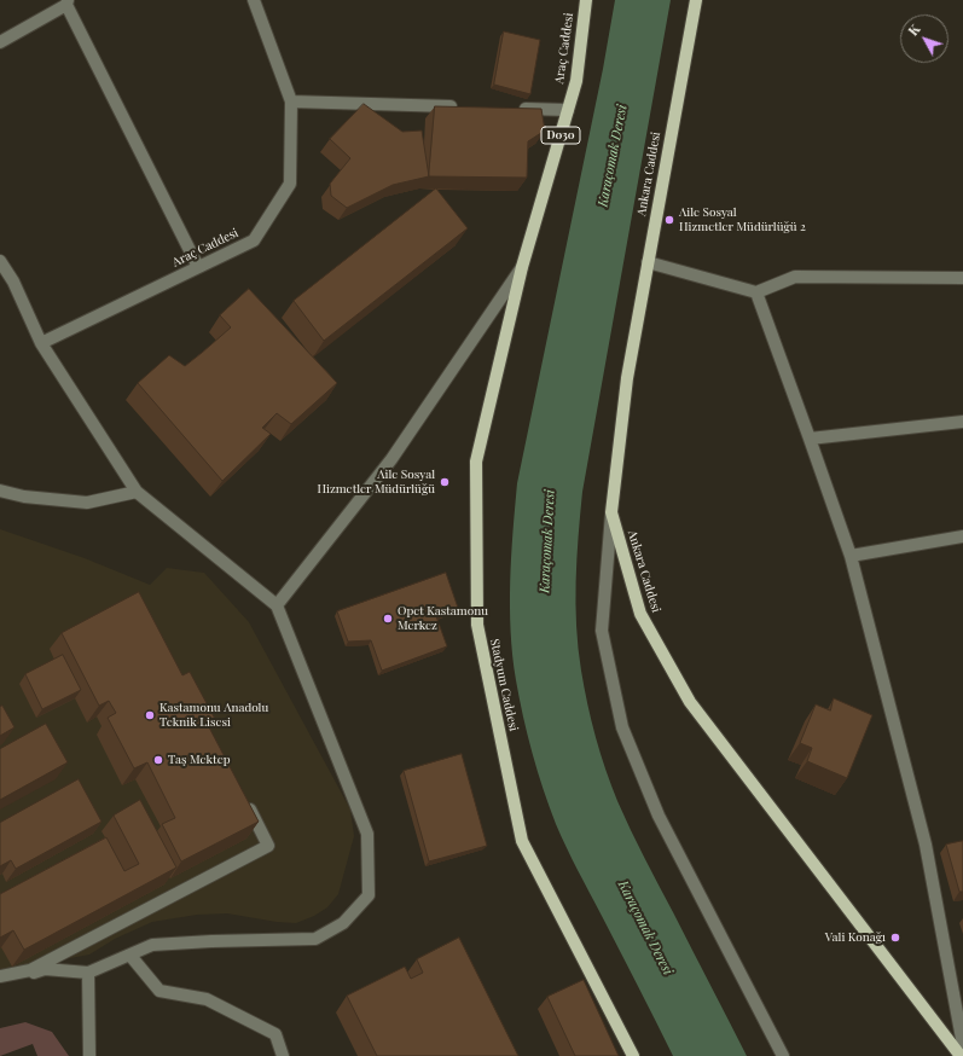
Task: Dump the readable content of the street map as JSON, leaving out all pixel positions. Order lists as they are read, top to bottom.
{
  "streets": {
    "main road": [
      "Araç Caddesi",
      "D030",
      "Ankara Caddesi",
      "Stadyum Caddesi"
    ]
  },
  "crossings": [
    ["Araç Caddesi", "Stadyum Caddesi"]
  ],
  "water": ["Karaçomak Deresi"],
  "places": [
    "Aile Sosyal Hizmetler Müdürlüğü 2",
    "Aile Sosyal Hizmetler Müdürlüğü",
    "Opet Kastamonu Merkez",
    "Kastamonu Anadolu Teknik Lisesi",
    "Taş Mektep",
    "Vali Konağı"
  ],
  "north": "top left"
}
